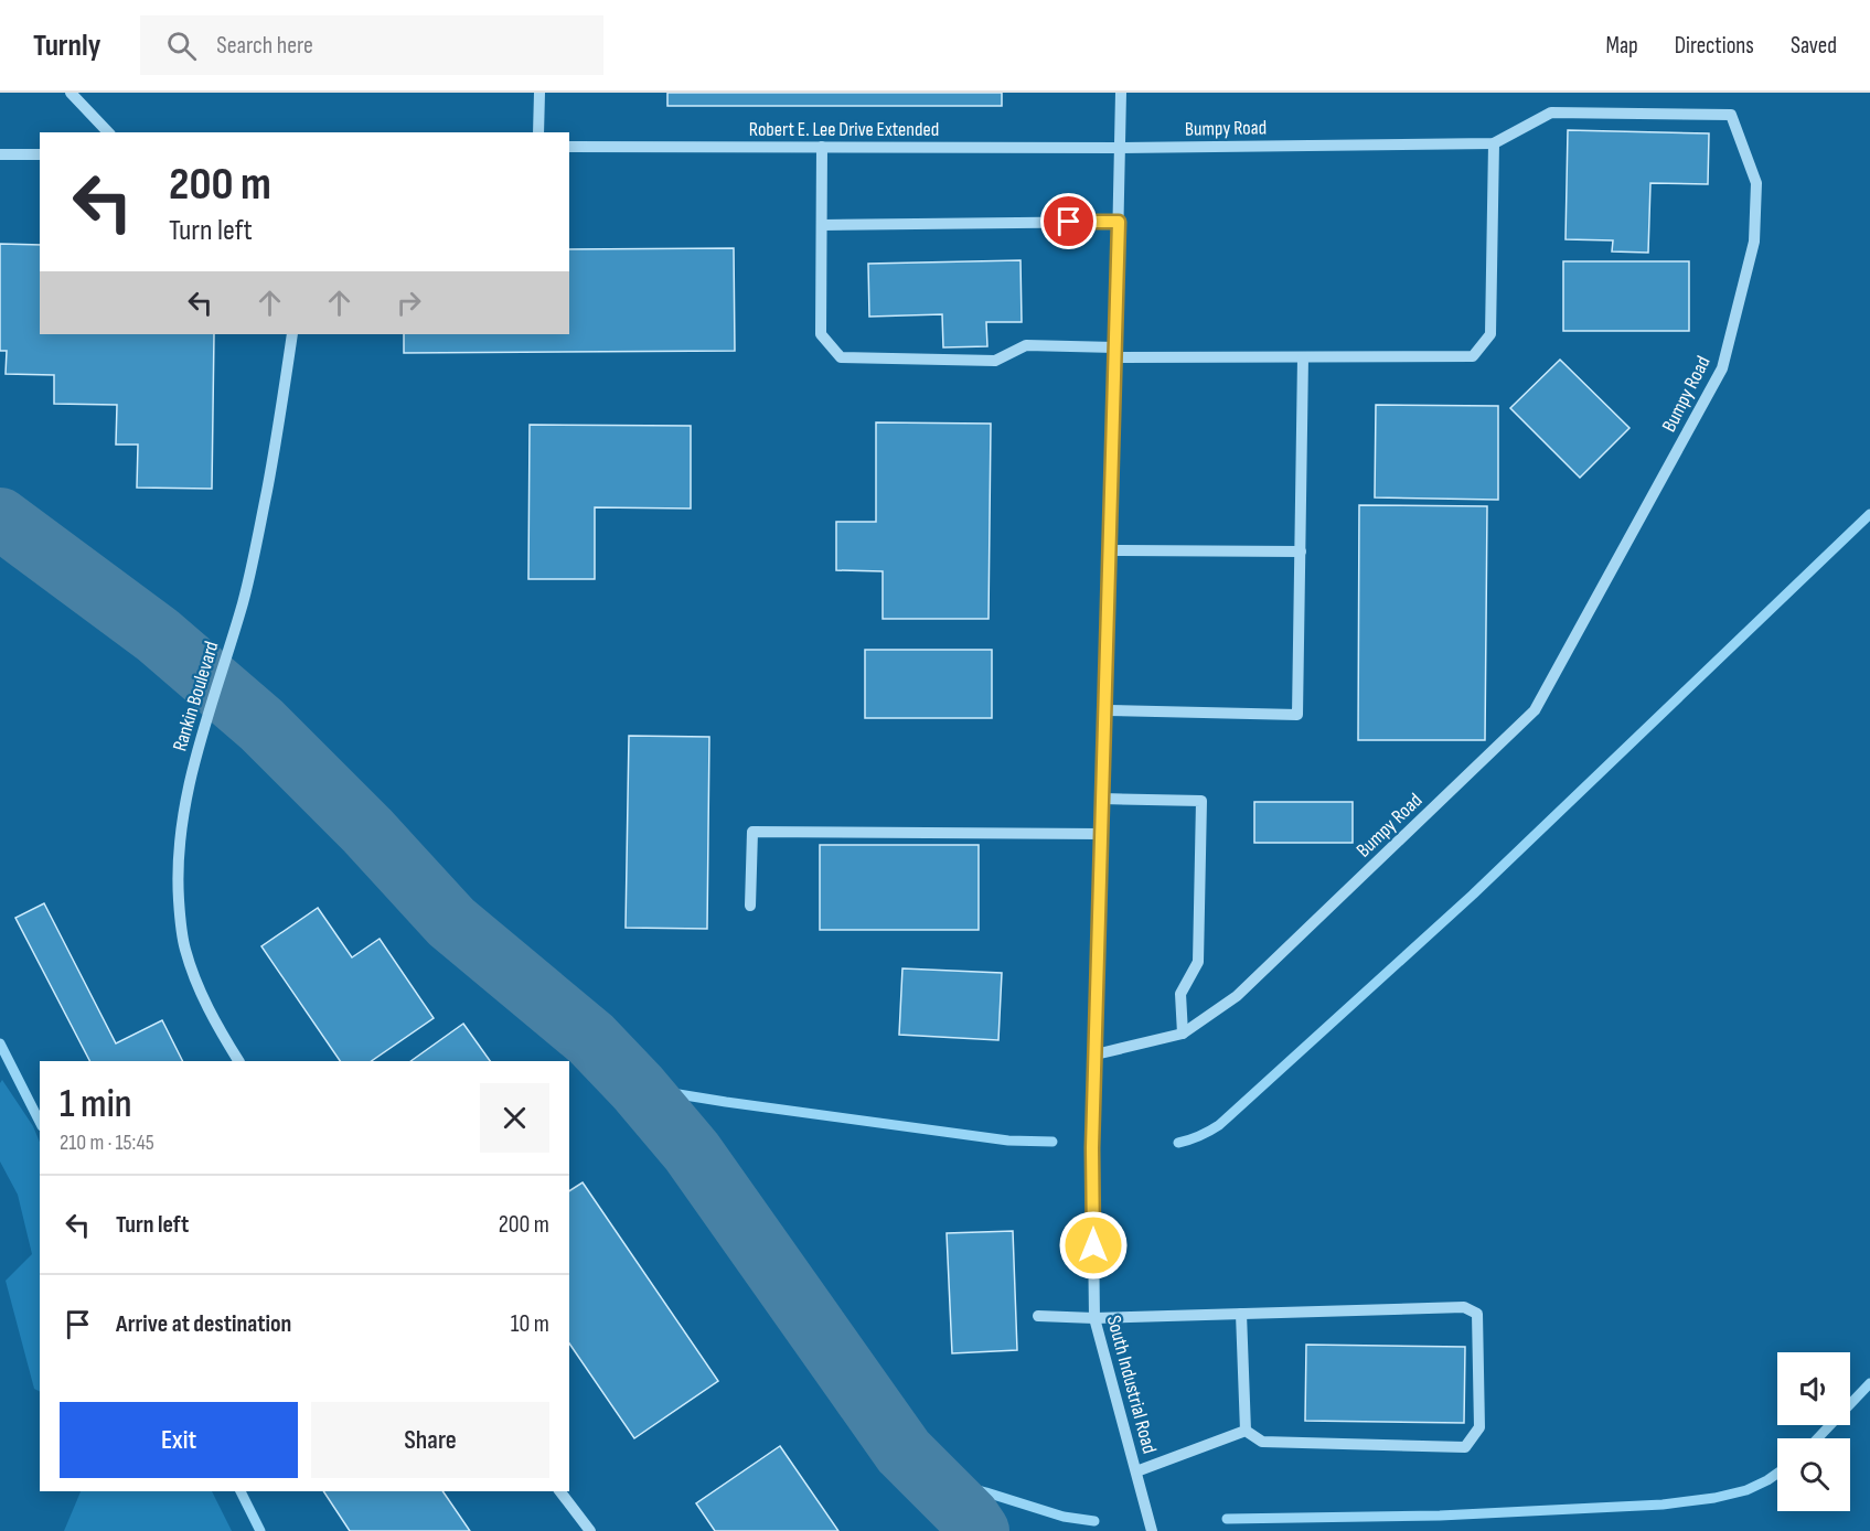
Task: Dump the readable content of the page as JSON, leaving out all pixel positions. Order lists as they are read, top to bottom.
{
  "streets": {
    "street": [
      "Bumpy Road",
      "Robert E. Lee Drive Extended",
      "Rankin Boulevard",
      "South Industrial Road"
    ]
  },
  "crossings": [
    ["Bumpy Road", "Robert E. Lee Drive Extended"],
    ["Bumpy Road", "South Industrial Road"],
    ["Robert E. Lee Drive Extended", "South Industrial Road"]
  ],
  "page": {
    "header": "Turnly",
    "search": "Search here",
    "nav": ["Map", "Directions", "Saved"],
    "turn": ["200 m", "Turn left"],
    "heading": ["1 min", "210 m · 15:45"],
    "list": [
      {
        "name": "Turn left",
        "value": "200 m"
      },
      {
        "name": "Arrive at destination",
        "value": "10 m"
      }
    ],
    "buttons": ["Exit", "Share"]
  }
}
